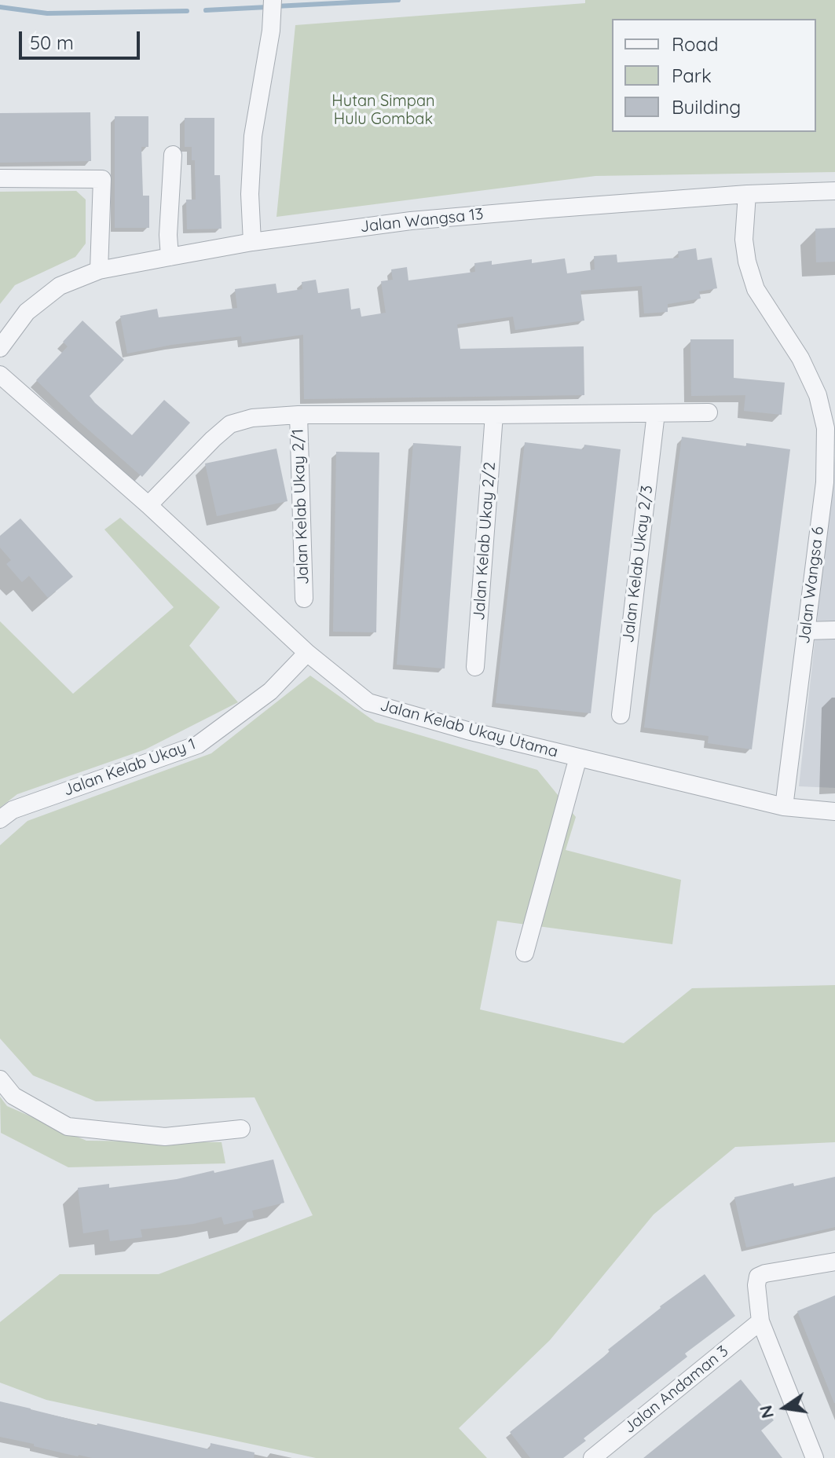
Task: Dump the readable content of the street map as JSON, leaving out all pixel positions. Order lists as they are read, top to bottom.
{
  "streets": {
    "street": [
      "Jalan Wangsa 13",
      "Jalan Kelab Ukay 2/1",
      "Jalan Kelab Ukay 2/2",
      "Jalan Kelab Ukay 2/3",
      "Jalan Wangsa 6",
      "Jalan Kelab Ukay Utama",
      "Jalan Kelab Ukay 1",
      "Jalan Andaman 3"
    ]
  },
  "crossings": [
    ["Jalan Wangsa 13", "Jalan Wangsa 6"],
    ["Jalan Wangsa 6", "Jalan Kelab Ukay Utama"],
    ["Jalan Kelab Ukay Utama", "Jalan Kelab Ukay 1"]
  ],
  "parks": ["Hutan Simpan Hulu Gombak"],
  "legend": ["Road", "Park", "Building"],
  "scale_bar": "50 m",
  "north": "left"
}
